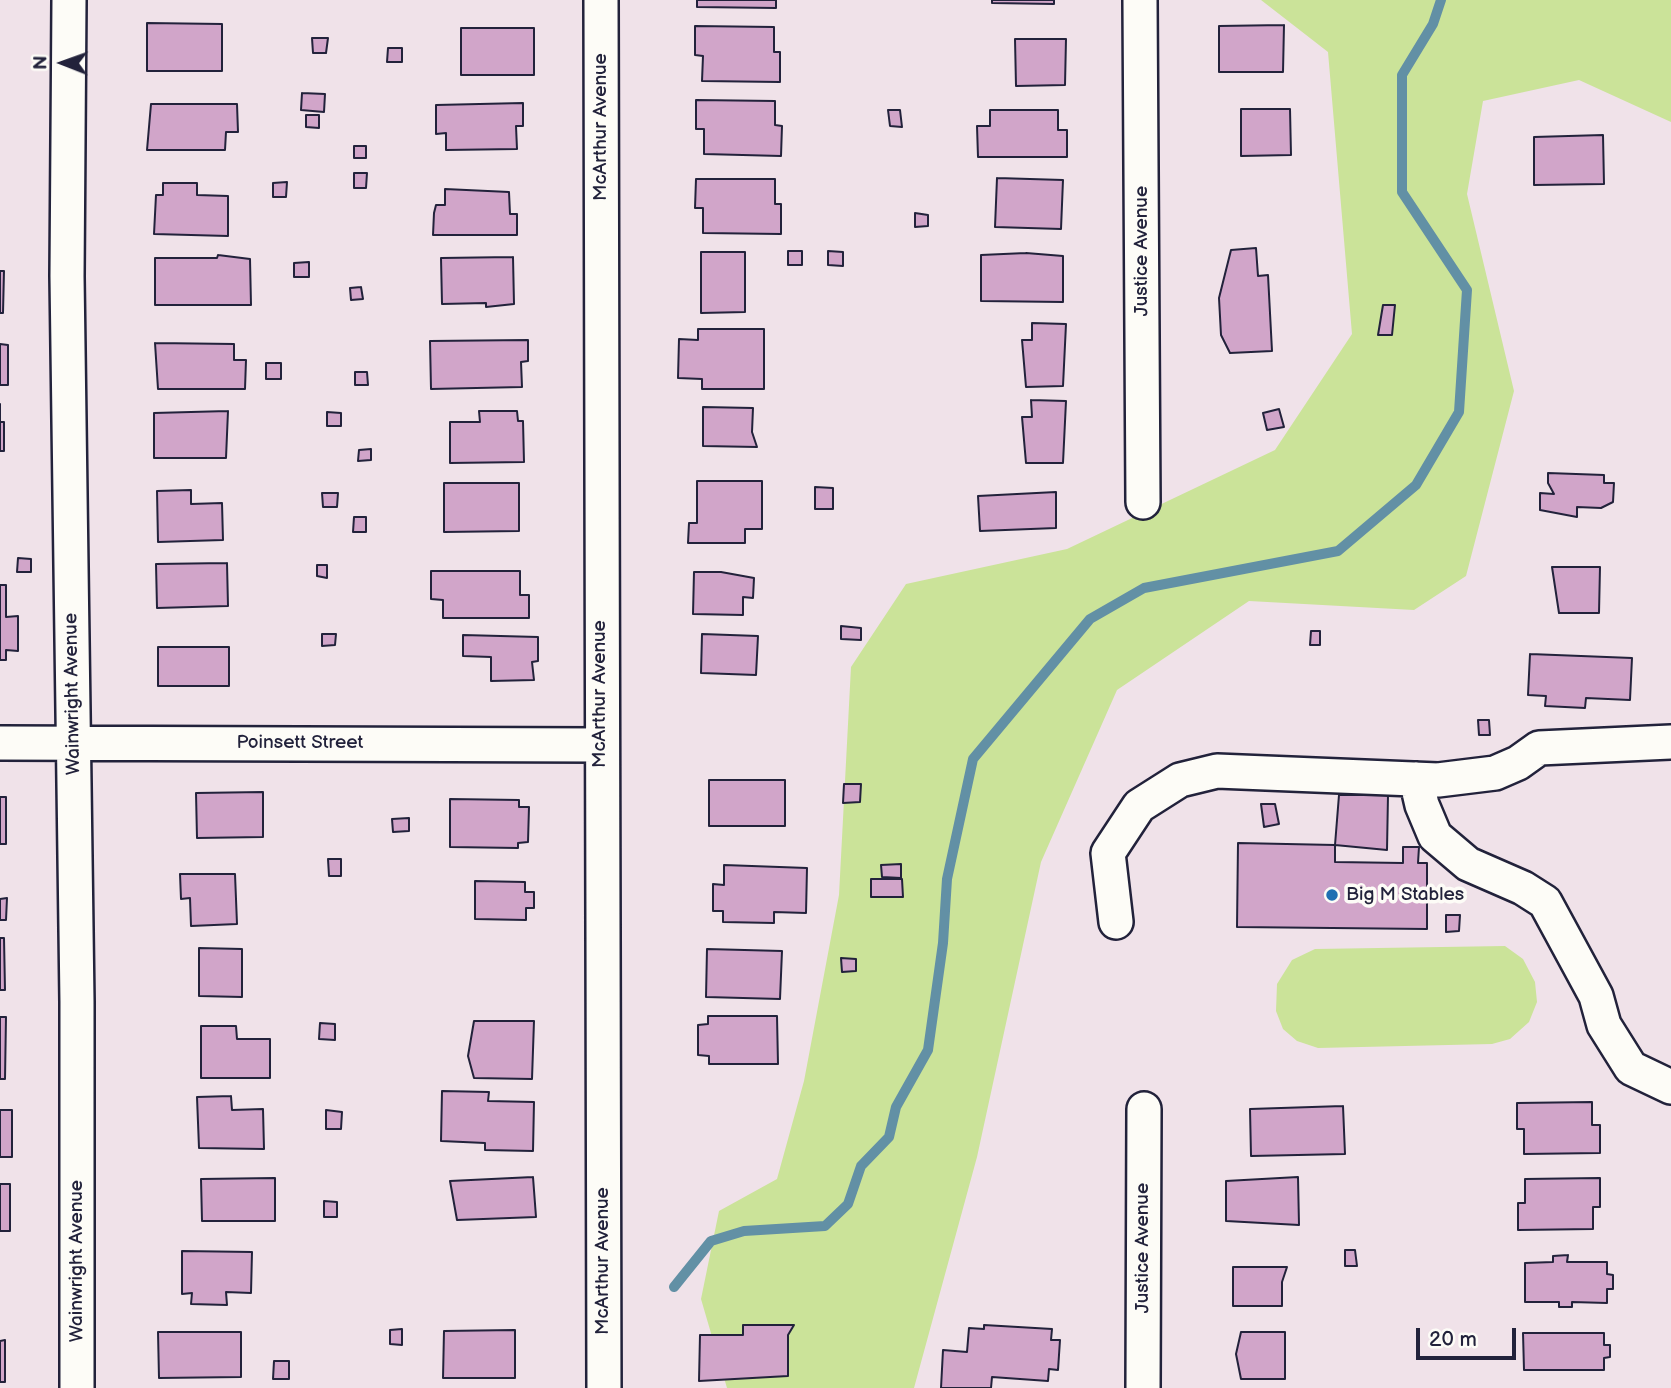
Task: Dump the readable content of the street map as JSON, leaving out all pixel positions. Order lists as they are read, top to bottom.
{
  "streets": {
    "street": [
      "McArthur Avenue",
      "Justice Avenue",
      "Wainwright Avenue",
      "Poinsett Street"
    ]
  },
  "crossings": [
    ["McArthur Avenue", "Poinsett Street"],
    ["Wainwright Avenue", "Poinsett Street"]
  ],
  "places": ["Big M Stables"],
  "scale_bar": "20 m",
  "north": "left"
}
